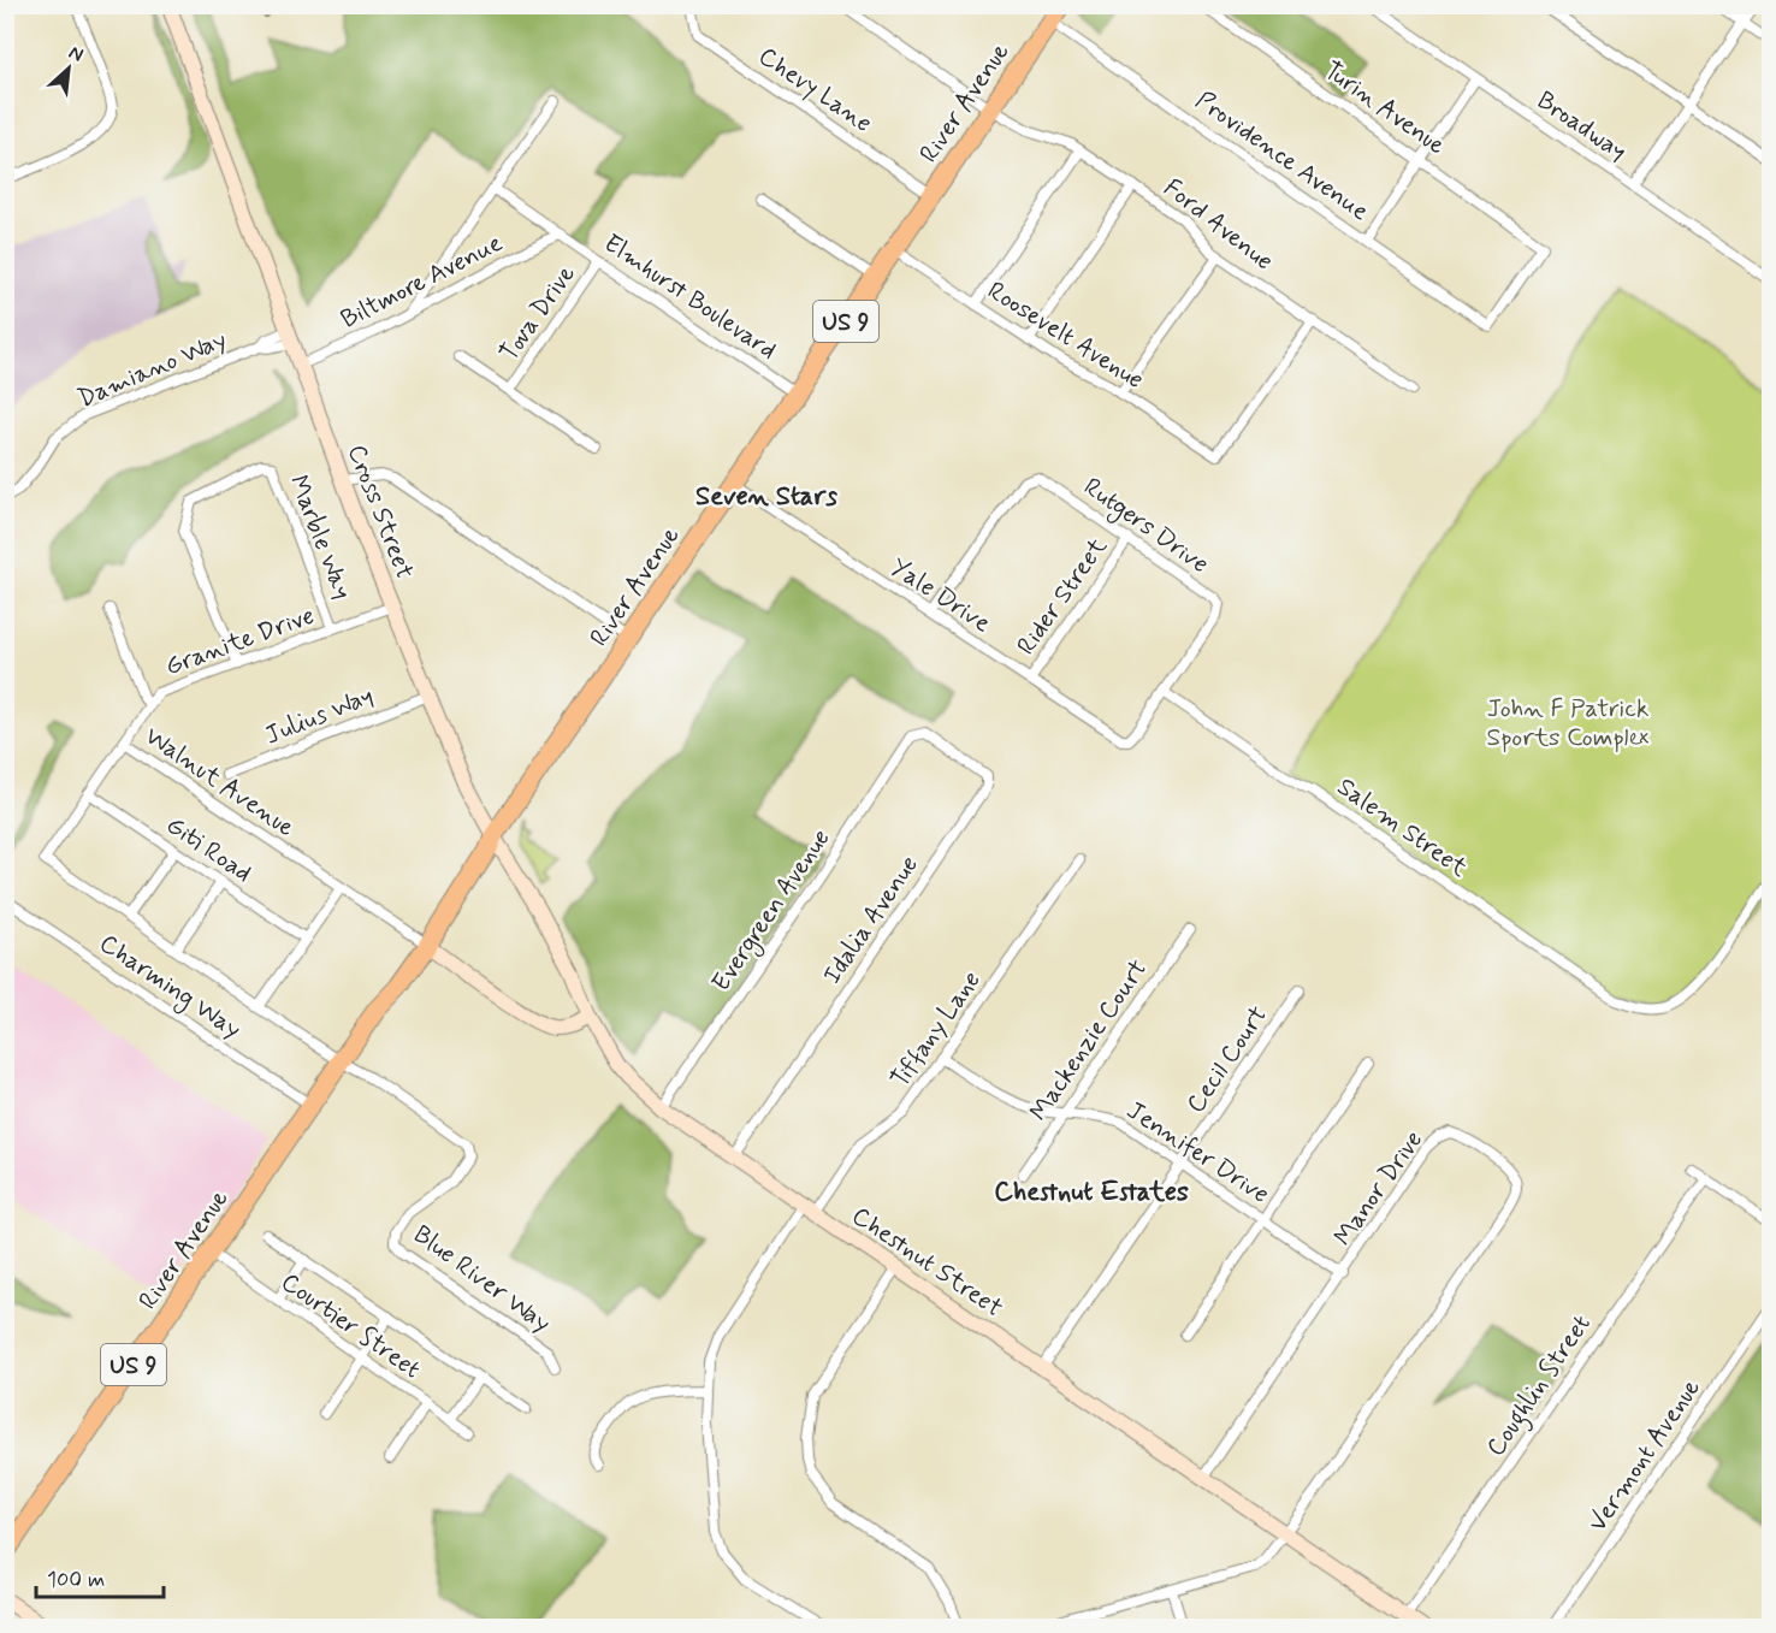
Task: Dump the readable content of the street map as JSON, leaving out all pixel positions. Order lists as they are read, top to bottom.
{
  "streets": {
    "highway": ["River Avenue", "US 9"],
    "street": [
      "Chevy Lane",
      "Turin Avenue",
      "Broadway",
      "Providence Avenue",
      "Ford Avenue",
      "Biltmore Avenue",
      "Elmhurst Boulevard",
      "Tova Drive",
      "Roosevelt Avenue",
      "Damiano Way",
      "Cross Street",
      "Rutgers Drive",
      "Marble Way",
      "Yale Drive",
      "Rider Street",
      "Granite Drive",
      "Julius Way",
      "Walnut Avenue",
      "Salem Street",
      "Giti Road",
      "Evergreen Avenue",
      "Idalia Avenue",
      "Charming Way",
      "Tiffany Lane",
      "Mackenzie Court",
      "Cecil Court",
      "Jennifer Drive",
      "Manor Drive",
      "Chestnut Street",
      "Blue River Way",
      "Courtier Street",
      "Coughlin Street",
      "Vermont Avenue"
    ]
  },
  "crossings": [
    ["Chevy Lane", "River Avenue"],
    ["River Avenue", "Providence Avenue"],
    ["River Avenue", "Ford Avenue"],
    ["River Avenue", "Elmhurst Boulevard"],
    ["River Avenue", "Roosevelt Avenue"],
    ["River Avenue", "Cross Street"],
    ["River Avenue", "Yale Drive"],
    ["River Avenue", "Walnut Avenue"],
    ["River Avenue", "Charming Way"],
    ["River Avenue", "Blue River Way"],
    ["River Avenue", "Courtier Street"],
    ["Turin Avenue", "Providence Avenue"],
    ["Ford Avenue", "Roosevelt Avenue"],
    ["Biltmore Avenue", "Elmhurst Boulevard"],
    ["Biltmore Avenue", "Cross Street"],
    ["Elmhurst Boulevard", "Tova Drive"],
    ["Damiano Way", "Cross Street"],
    ["Cross Street", "Granite Drive"],
    ["Cross Street", "Julius Way"],
    ["Cross Street", "Chestnut Street"],
    ["Rutgers Drive", "Yale Drive"],
    ["Rutgers Drive", "Rider Street"],
    ["Rutgers Drive", "Salem Street"],
    ["Marble Way", "Granite Drive"],
    ["Yale Drive", "Rider Street"],
    ["Yale Drive", "Salem Street"],
    ["Granite Drive", "Walnut Avenue"],
    ["Walnut Avenue", "Giti Road"],
    ["Walnut Avenue", "Blue River Way"],
    ["Evergreen Avenue", "Idalia Avenue"],
    ["Evergreen Avenue", "Chestnut Street"],
    ["Idalia Avenue", "Chestnut Street"],
    ["Tiffany Lane", "Jennifer Drive"],
    ["Tiffany Lane", "Chestnut Street"],
    ["Mackenzie Court", "Jennifer Drive"],
    ["Cecil Court", "Jennifer Drive"],
    ["Cecil Court", "Chestnut Street"],
    ["Jennifer Drive", "Manor Drive"],
    ["Manor Drive", "Chestnut Street"],
    ["Chestnut Street", "Coughlin Street"]
  ],
  "districts": ["Seven Stars", "Chestnut Estates"],
  "parks": ["John F Patrick Sports Complex"],
  "scale_bar": "100 m",
  "north": "top right"
}
